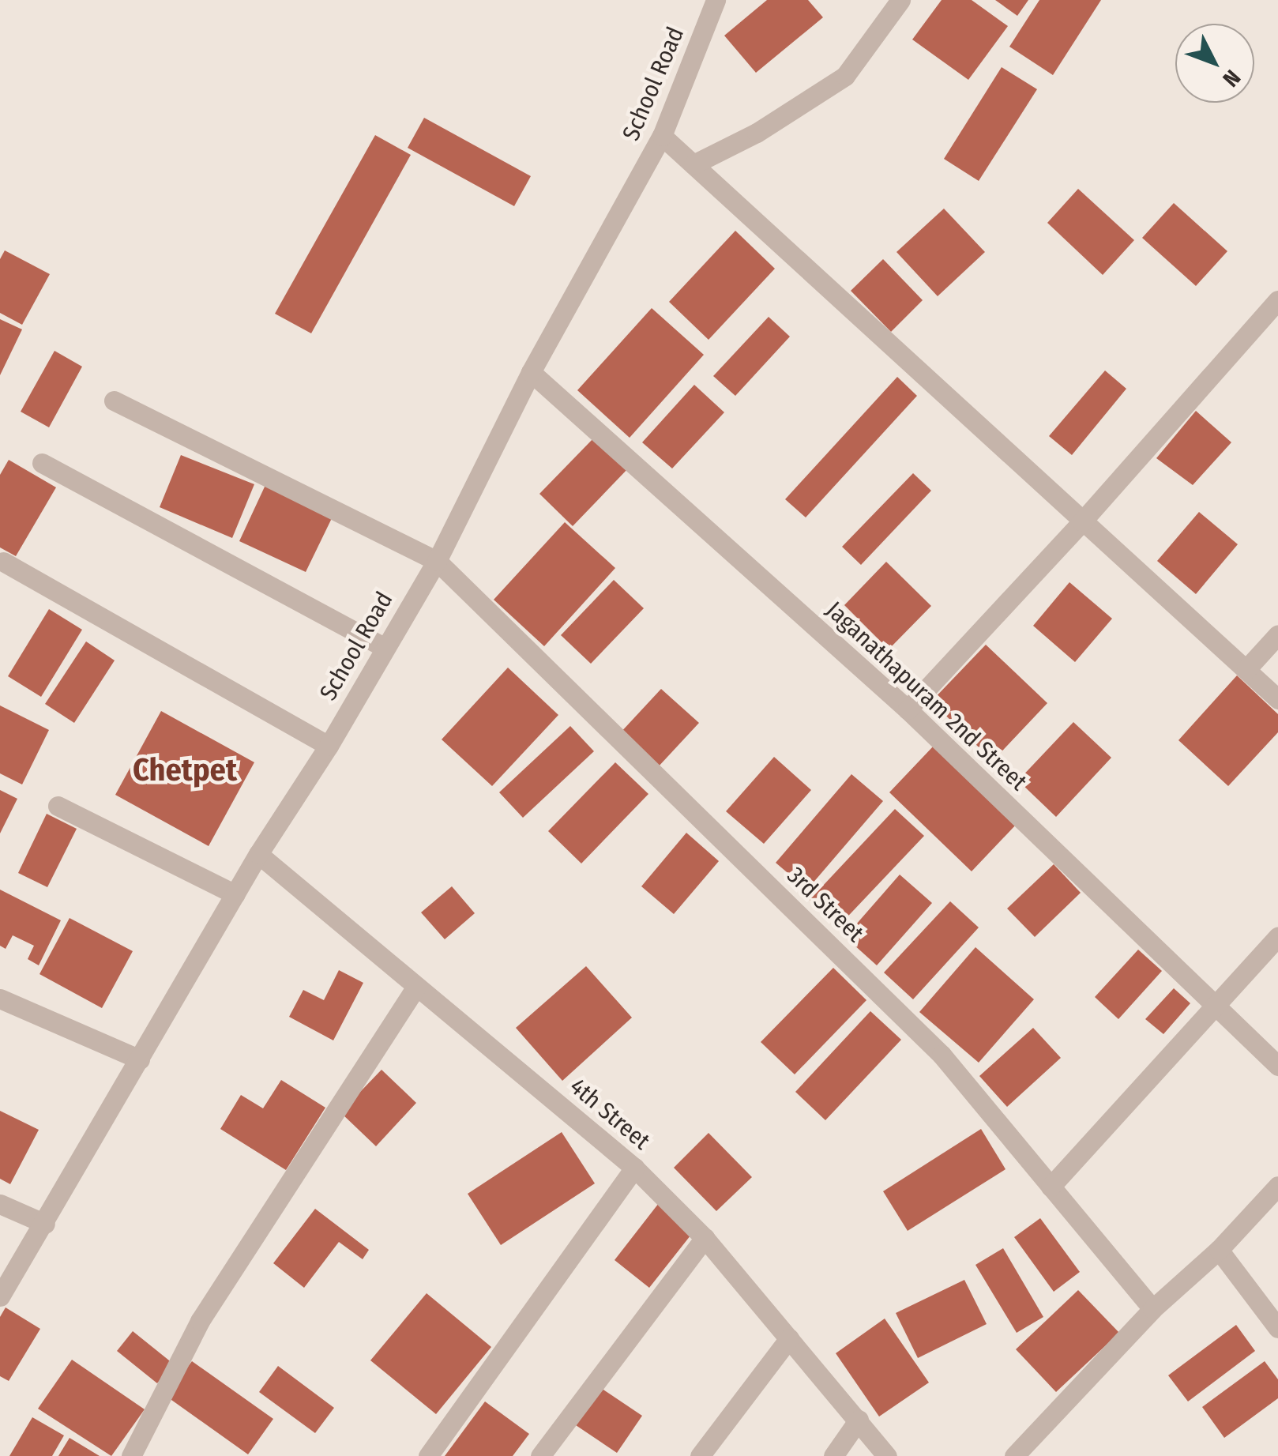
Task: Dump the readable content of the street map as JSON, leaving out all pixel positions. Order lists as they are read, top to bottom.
{
  "streets": {
    "street": [
      "School Road",
      "Jaganathapuram 2nd Street",
      "3rd Street",
      "4th Street"
    ]
  },
  "crossings": [
    ["School Road", "Jaganathapuram 2nd Street"],
    ["School Road", "3rd Street"],
    ["School Road", "4th Street"]
  ],
  "districts": ["Chetpet"],
  "north": "bottom right"
}
